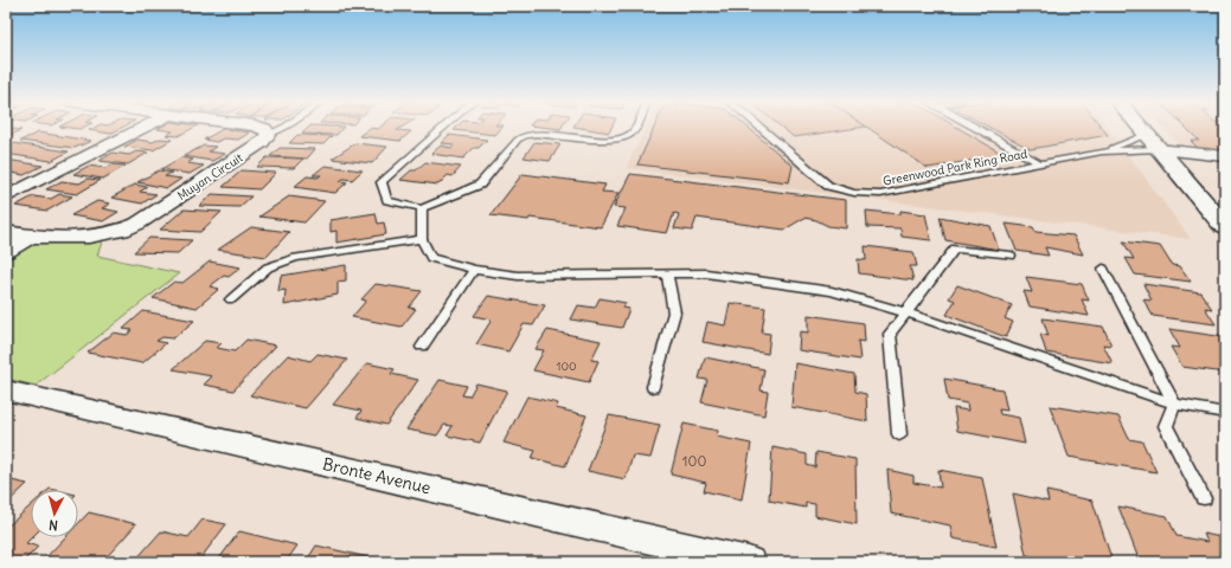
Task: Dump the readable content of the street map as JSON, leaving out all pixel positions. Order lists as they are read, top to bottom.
{
  "streets": {
    "street": ["Muyan Circuit", "Bronte Avenue"],
    "lane": ["Greenwood Park Ring Road"]
  },
  "house_numbers": ["100", "100"],
  "north": "bottom"
}
